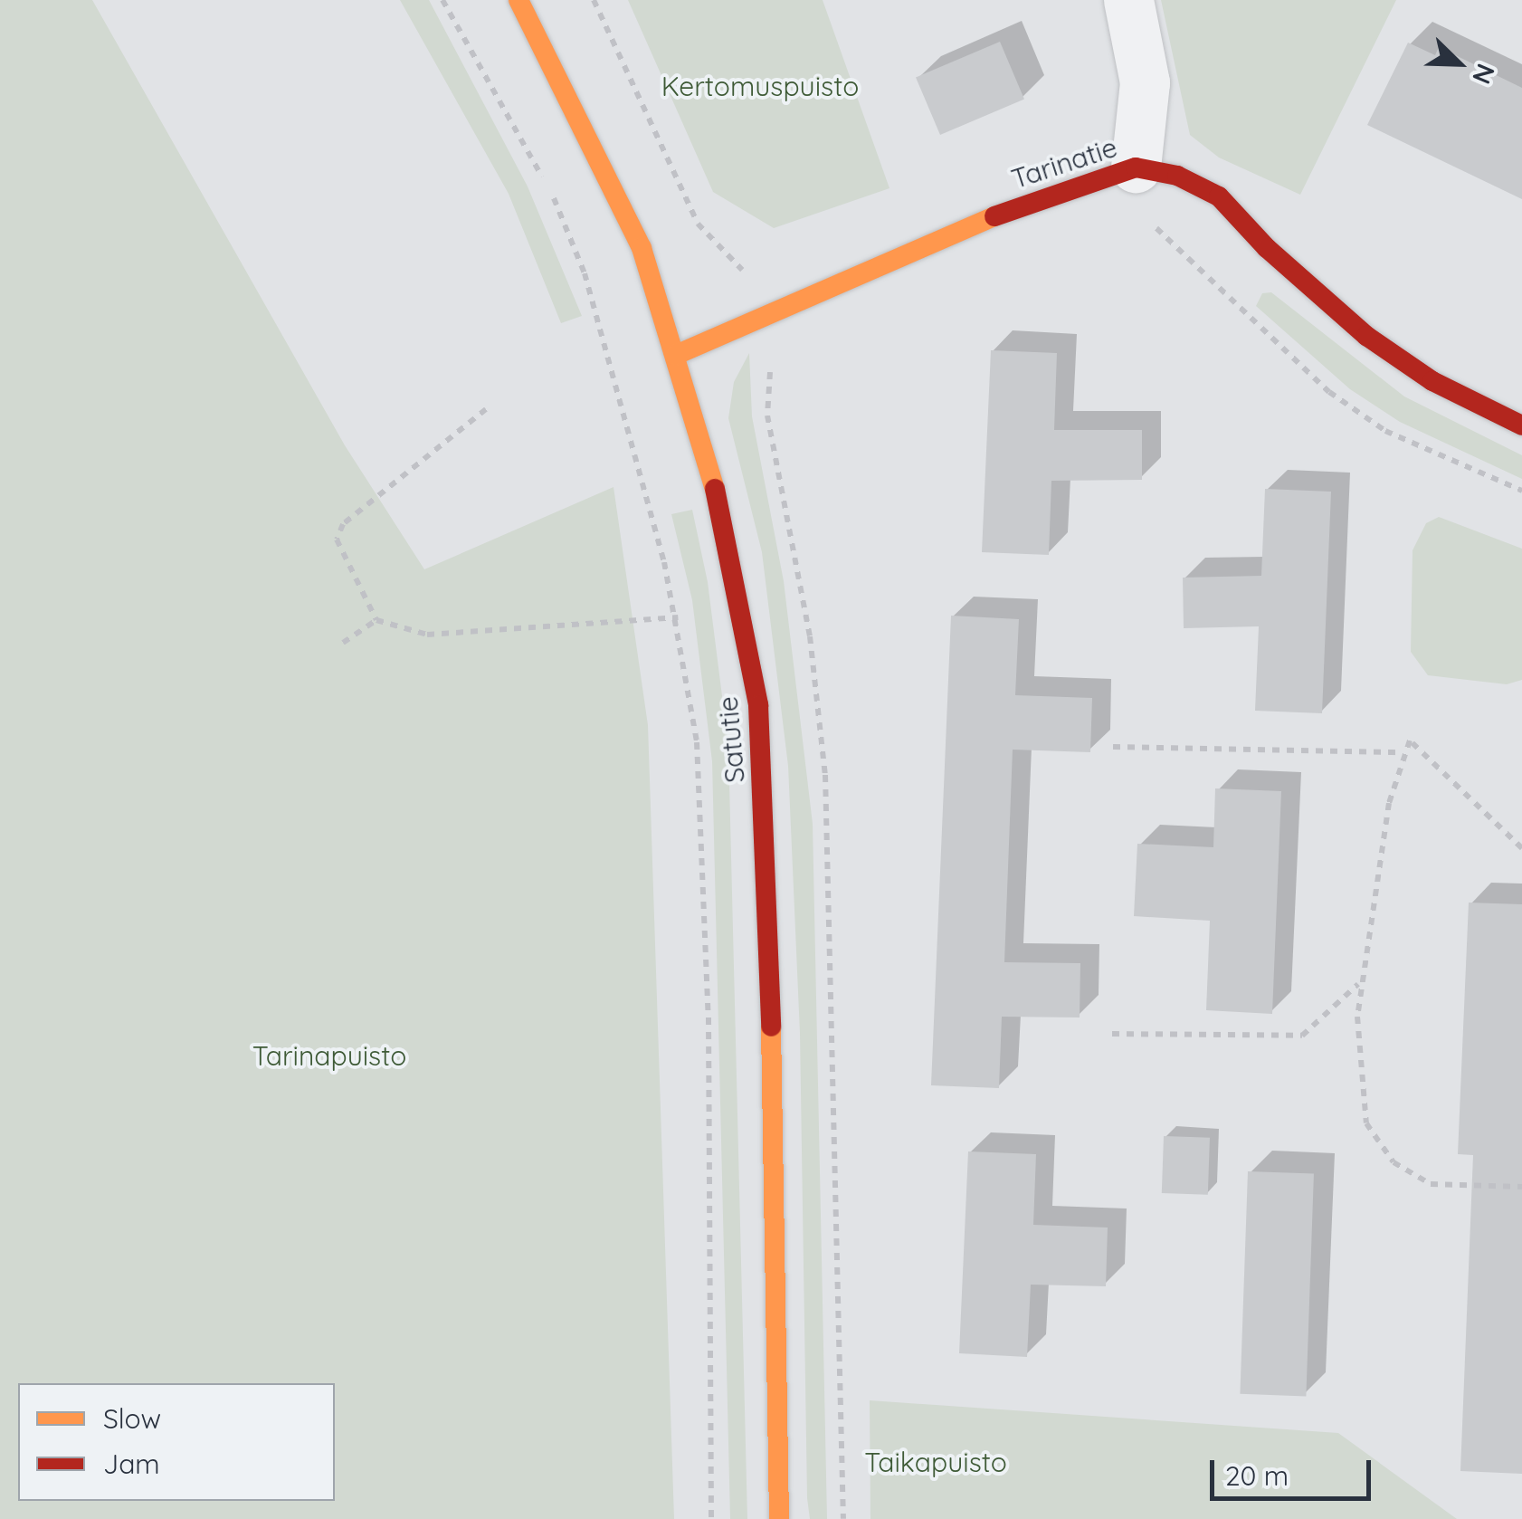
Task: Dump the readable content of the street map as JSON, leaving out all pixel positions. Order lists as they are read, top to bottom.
{
  "streets": {
    "street": ["Tarinatie", "Satutie"]
  },
  "crossings": [
    ["Tarinatie", "Satutie"]
  ],
  "parks": ["Kertomuspuisto", "Tarinapuisto", "Taikapuisto"],
  "legend": ["Slow", "Jam"],
  "scale_bar": "20 m",
  "north": "bottom right"
}
